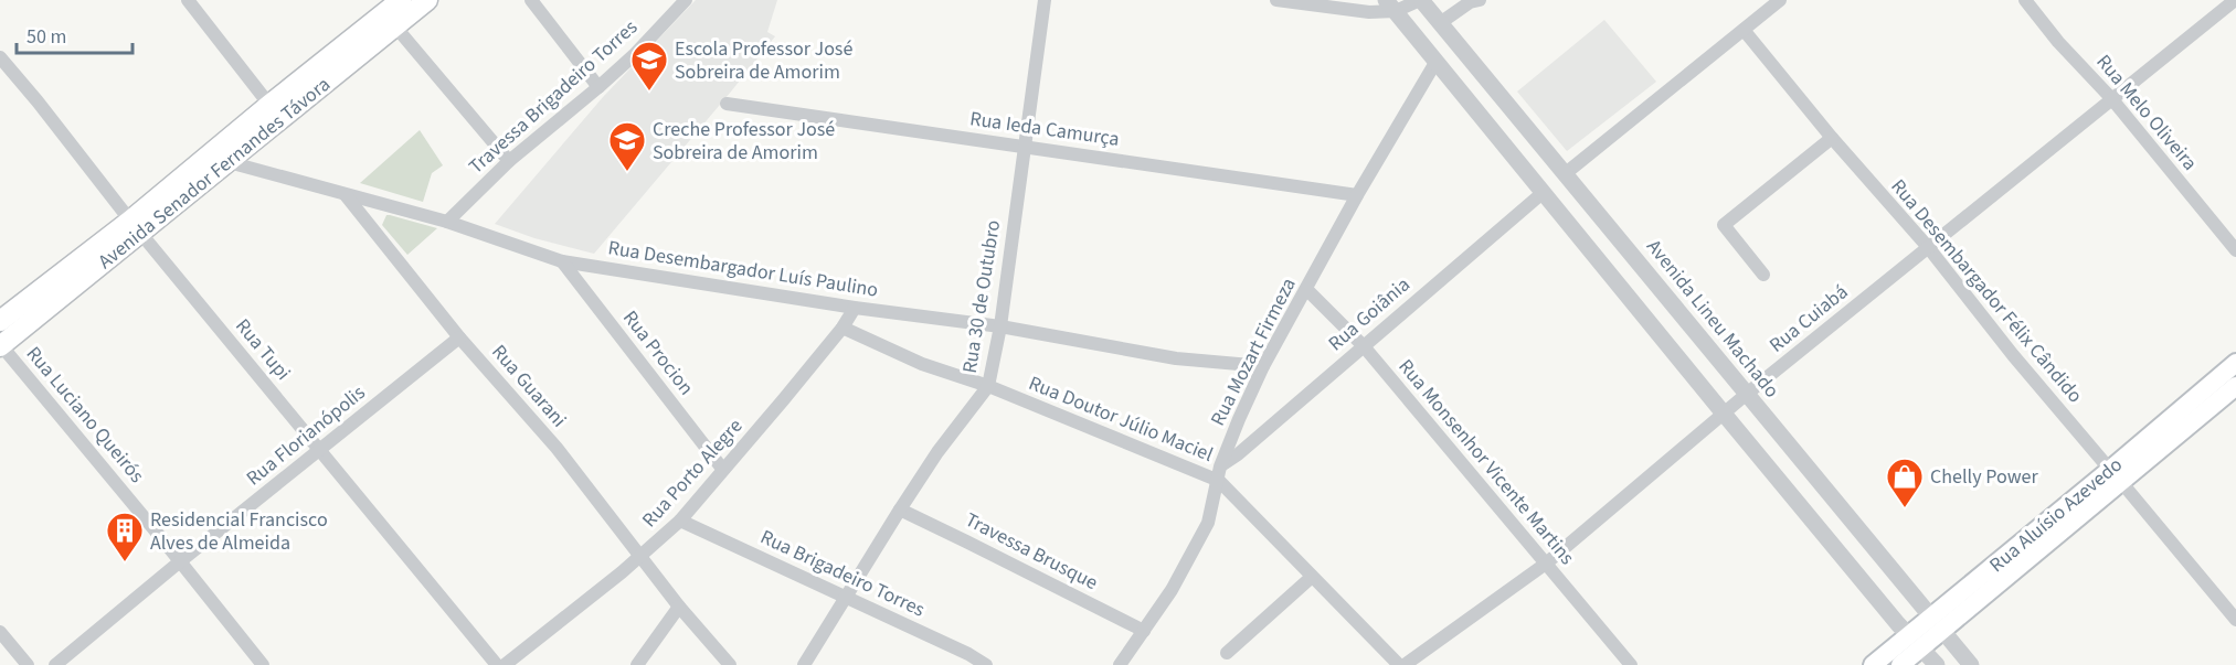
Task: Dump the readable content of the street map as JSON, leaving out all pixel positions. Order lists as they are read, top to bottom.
{
  "streets": {
    "main road": ["Avenida Senador Fernandes Távora", "Rua Aluísio Azevedo"],
    "street": [
      "Travessa Brigadeiro Torres",
      "Rua Melo Oliveira",
      "Rua Ieda Camurça",
      "Rua Desembargador Luís Paulino",
      "Rua Desembargador Félix Cândido",
      "Rua 30 de Outubro",
      "Rua Goiânia",
      "Avenida Lineu Machado",
      "Rua Cuiabá",
      "Rua Tupi",
      "Rua Mozart Firmeza",
      "Rua Procion",
      "Rua Guarani",
      "Rua Luciano Queirós",
      "Rua Doutor Júlio Maciel",
      "Rua Florianópolis",
      "Rua Monsenhor Vicente Martins",
      "Rua Porto Alegre",
      "Travessa Brusque",
      "Rua Brigadeiro Torres"
    ]
  },
  "crossings": [
    ["Travessa Brigadeiro Torres", "Rua Desembargador Luís Paulino"],
    ["Rua Melo Oliveira", "Rua Cuiabá"],
    ["Rua Ieda Camurça", "Rua 30 de Outubro"],
    ["Rua Ieda Camurça", "Rua Mozart Firmeza"],
    ["Avenida Senador Fernandes Távora", "Rua Desembargador Luís Paulino"],
    ["Avenida Senador Fernandes Távora", "Rua Tupi"],
    ["Avenida Senador Fernandes Távora", "Rua Luciano Queirós"],
    ["Rua Desembargador Luís Paulino", "Rua 30 de Outubro"],
    ["Rua Desembargador Luís Paulino", "Rua Mozart Firmeza"],
    ["Rua Desembargador Luís Paulino", "Rua Procion"],
    ["Rua Desembargador Luís Paulino", "Rua Guarani"],
    ["Rua Desembargador Luís Paulino", "Rua Porto Alegre"],
    ["Rua Desembargador Félix Cândido", "Rua Cuiabá"],
    ["Rua Desembargador Félix Cândido", "Rua Aluísio Azevedo"],
    ["Rua 30 de Outubro", "Rua Doutor Júlio Maciel"],
    ["Rua 30 de Outubro", "Travessa Brusque"],
    ["Rua 30 de Outubro", "Rua Brigadeiro Torres"],
    ["Rua Goiânia", "Rua Mozart Firmeza"],
    ["Rua Goiânia", "Rua Monsenhor Vicente Martins"],
    ["Avenida Lineu Machado", "Rua Cuiabá"],
    ["Avenida Lineu Machado", "Rua Aluísio Azevedo"],
    ["Rua Cuiabá", "Rua Monsenhor Vicente Martins"],
    ["Rua Tupi", "Rua Florianópolis"],
    ["Rua Mozart Firmeza", "Rua Doutor Júlio Maciel"],
    ["Rua Mozart Firmeza", "Rua Monsenhor Vicente Martins"],
    ["Rua Mozart Firmeza", "Travessa Brusque"],
    ["Rua Procion", "Rua Porto Alegre"],
    ["Rua Guarani", "Rua Florianópolis"],
    ["Rua Guarani", "Rua Porto Alegre"],
    ["Rua Luciano Queirós", "Rua Florianópolis"],
    ["Rua Doutor Júlio Maciel", "Rua Porto Alegre"],
    ["Rua Porto Alegre", "Rua Brigadeiro Torres"]
  ],
  "places": {
    "school or university": ["Escola Professor José Sobreira de Amorim", "Creche Professor José Sobreira de Amorim"],
    "shop": ["Chelly Power"],
    "building": ["Residencial Francisco Alves de Almeida"]
  },
  "scale_bar": "50 m"
}
